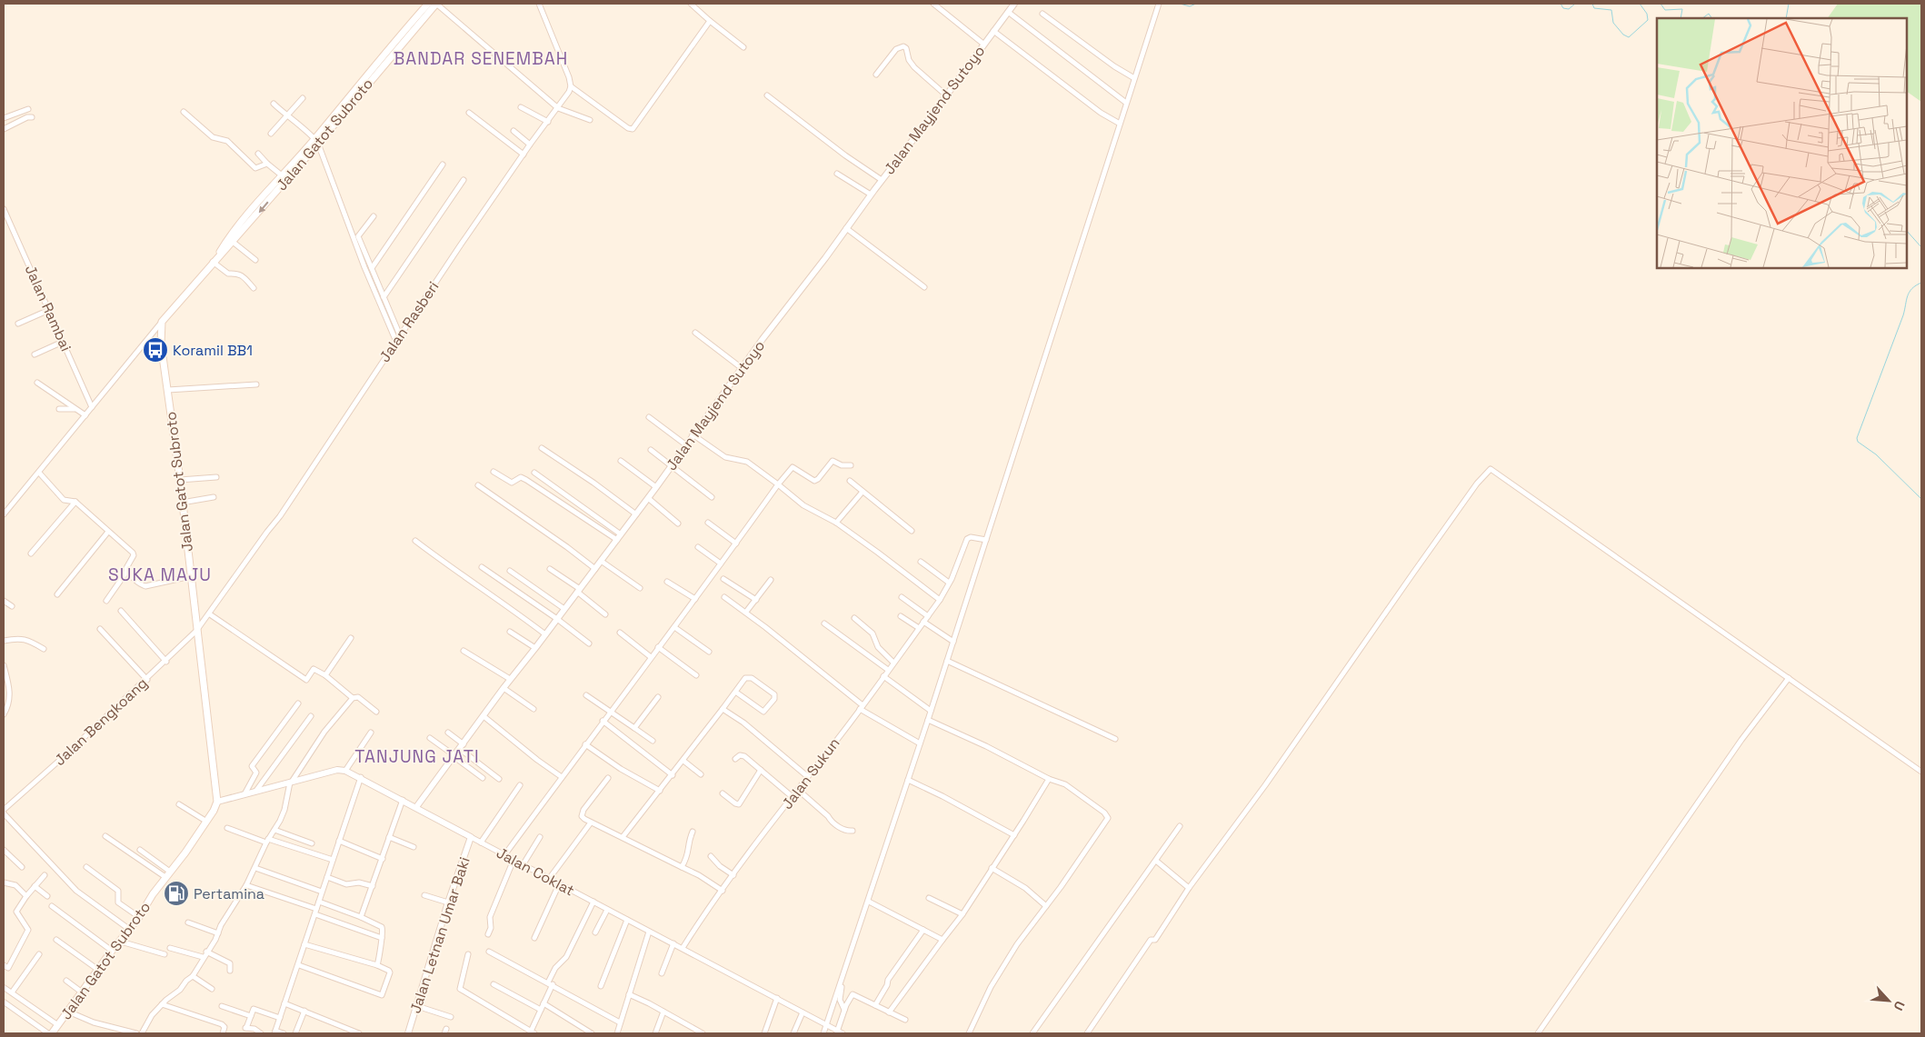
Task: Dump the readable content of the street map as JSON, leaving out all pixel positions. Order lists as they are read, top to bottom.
{
  "streets": {
    "main road": ["Jalan Gatot Subroto"],
    "street": [
      "Jalan Mayjend Sutoyo",
      "Jalan Rambai",
      "Jalan Rasberi",
      "Jalan Bengkoang",
      "Jalan Sukun",
      "Jalan Coklat",
      "Jalan Letnan Umar Baki"
    ]
  },
  "crossings": [
    ["Jalan Mayjend Sutoyo", "Jalan Coklat"],
    ["Jalan Gatot Subroto", "Jalan Rasberi"],
    ["Jalan Gatot Subroto", "Jalan Bengkoang"],
    ["Jalan Gatot Subroto", "Jalan Coklat"],
    ["Jalan Rasberi", "Jalan Bengkoang"],
    ["Jalan Sukun", "Jalan Coklat"],
    ["Jalan Coklat", "Jalan Letnan Umar Baki"]
  ],
  "districts": ["BANDAR SENEMBAH", "SUKA MAJU", "TANJUNG JATI"],
  "places": {
    "bus stop": ["Koramil BB1"],
    "fuel station": ["Pertamina"]
  },
  "north": "bottom right"
}
